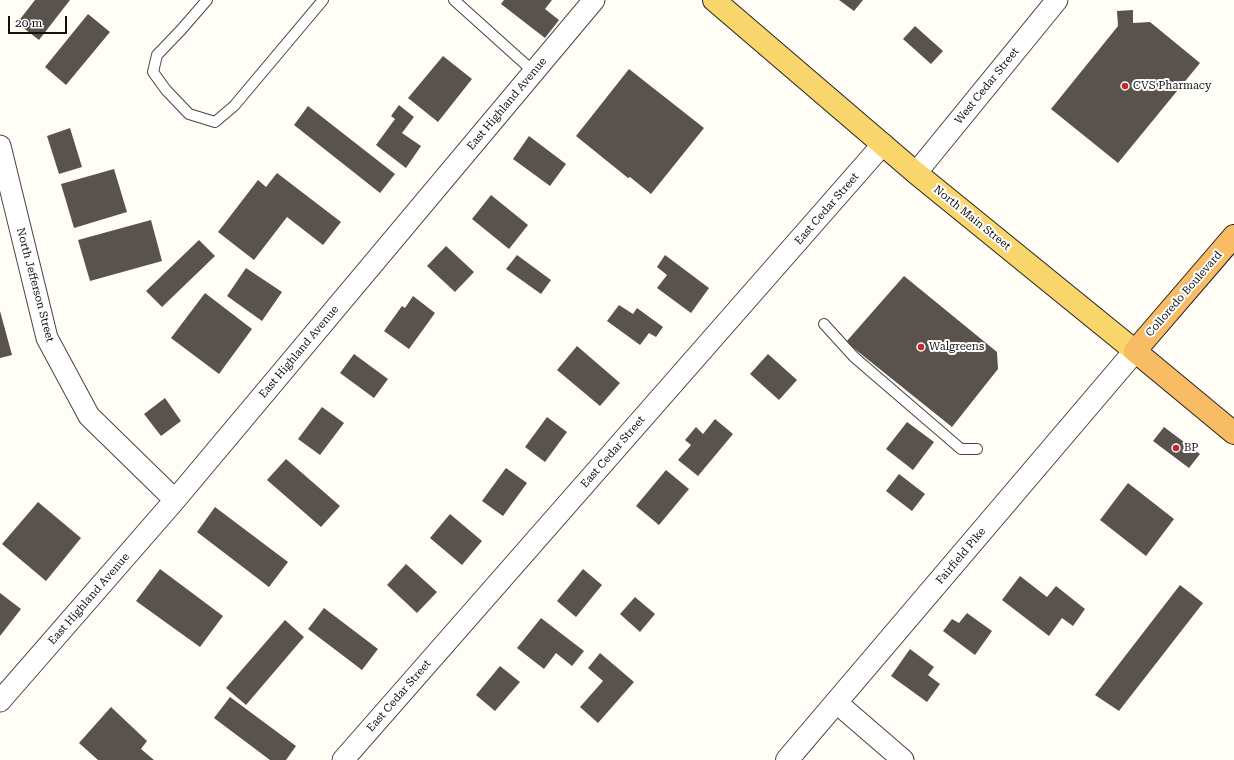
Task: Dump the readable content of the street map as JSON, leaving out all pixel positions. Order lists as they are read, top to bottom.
{
  "streets": {
    "highway": ["North Main Street", "Colloredo Boulevard"],
    "street": [
      "West Cedar Street",
      "East Highland Avenue",
      "East Cedar Street",
      "North Jefferson Street",
      "Fairfield Pike"
    ]
  },
  "crossings": [
    ["West Cedar Street", "North Main Street"],
    ["East Highland Avenue", "North Jefferson Street"],
    ["East Cedar Street", "North Main Street"],
    ["North Main Street", "Colloredo Boulevard"],
    ["North Main Street", "Fairfield Pike"],
    ["Colloredo Boulevard", "Fairfield Pike"]
  ],
  "places": ["CVS Pharmacy", "Walgreens", "BP"],
  "scale_bar": "20 m"
}
